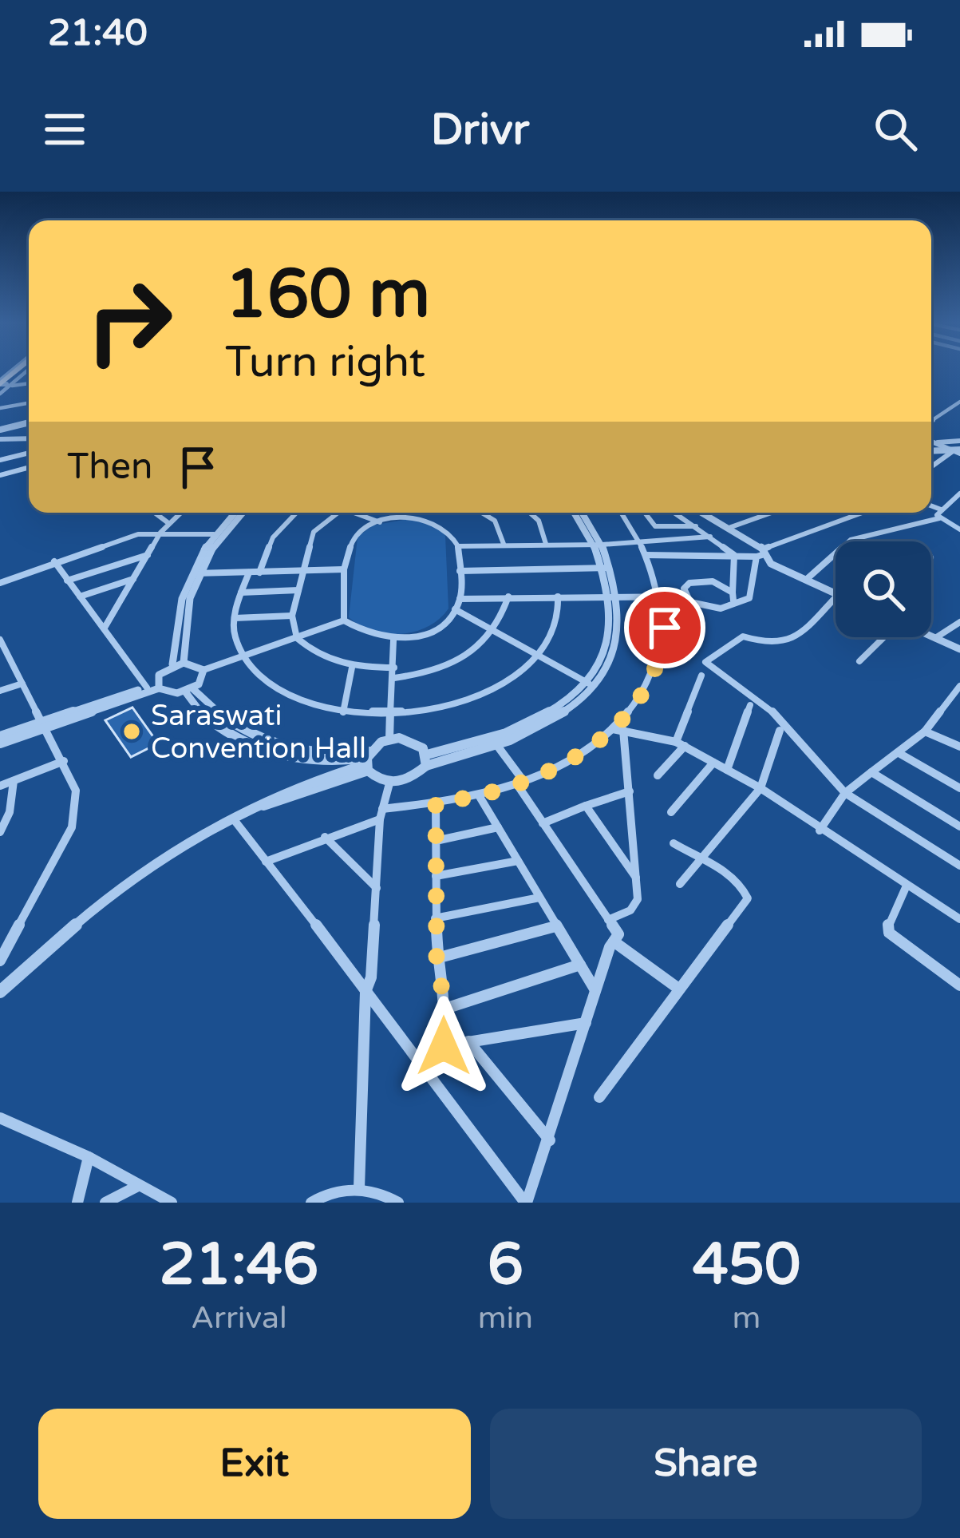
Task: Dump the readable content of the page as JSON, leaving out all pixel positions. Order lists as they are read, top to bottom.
{
  "places": ["Saraswati Convention Hall"],
  "page": {
    "status": "21:40",
    "header": "Drivr",
    "turn": ["160 m", "Turn right"],
    "then": "Then",
    "eta": [
      "21:46",
      "Arrival",
      "6",
      "min",
      "450",
      "m"
    ],
    "buttons": ["Exit", "Share"]
  }
}
